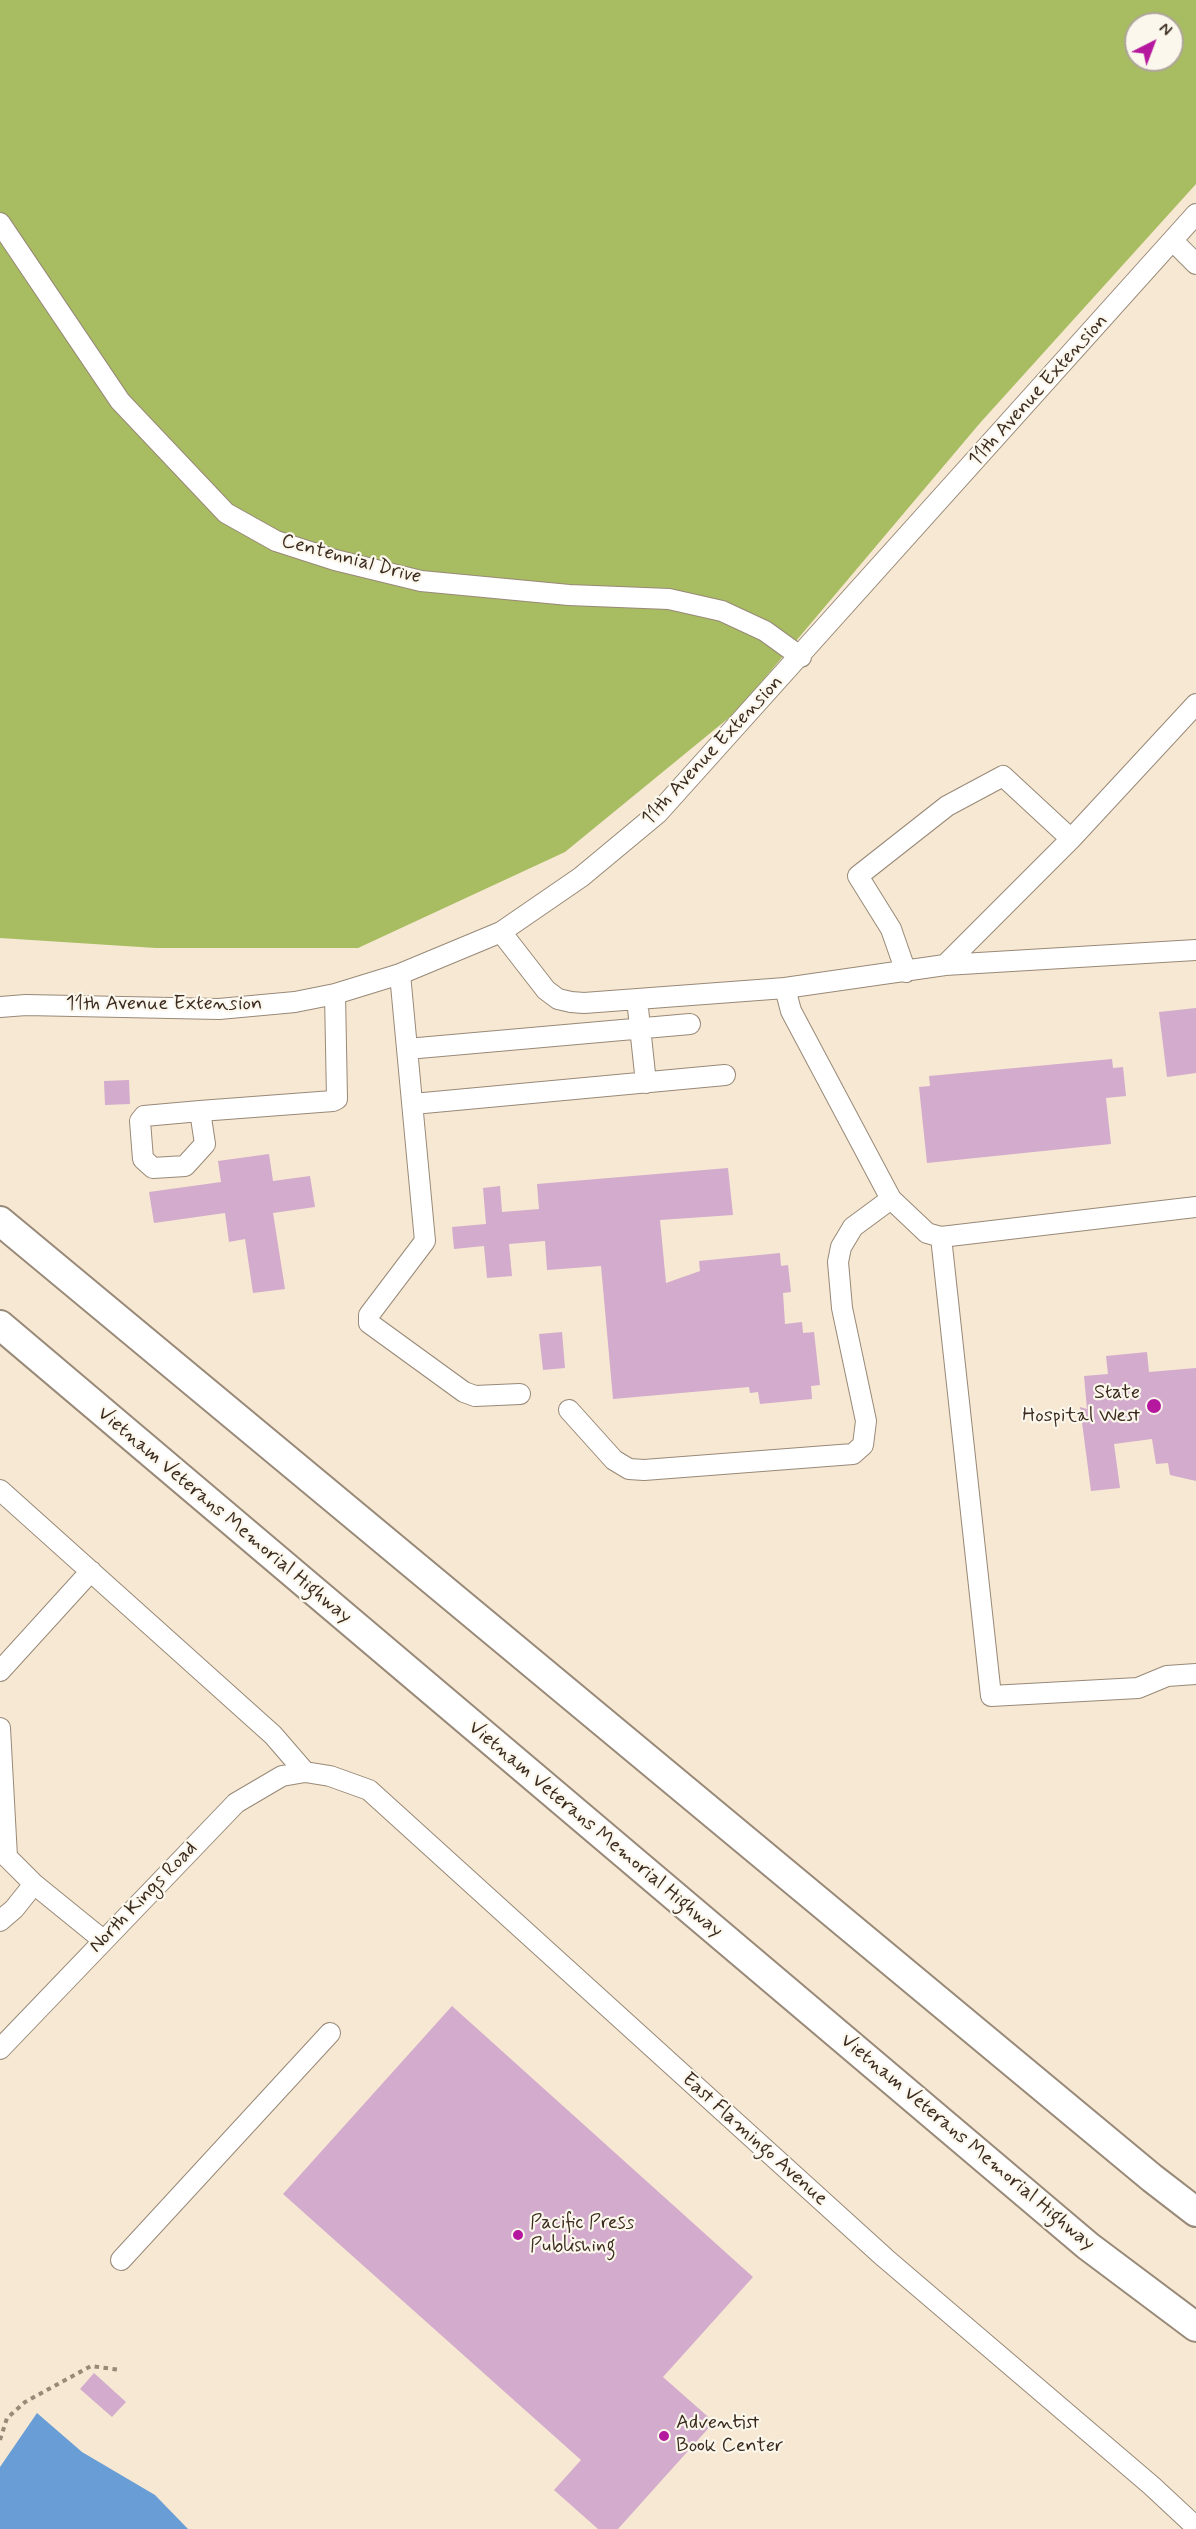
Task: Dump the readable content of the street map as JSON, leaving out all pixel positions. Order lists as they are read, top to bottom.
{
  "streets": {
    "highway": ["Vietnam Veterans Memorial Highway"],
    "street": [
      "11th Avenue Extension",
      "Centennial Drive",
      "North Kings Road",
      "East Flamingo Avenue"
    ]
  },
  "crossings": [
    ["11th Avenue Extension", "Centennial Drive"],
    ["North Kings Road", "East Flamingo Avenue"]
  ],
  "places": ["State Hospital West", "Pacific Press Publishing", "Adventist Book Center"],
  "north": "top right"
}
